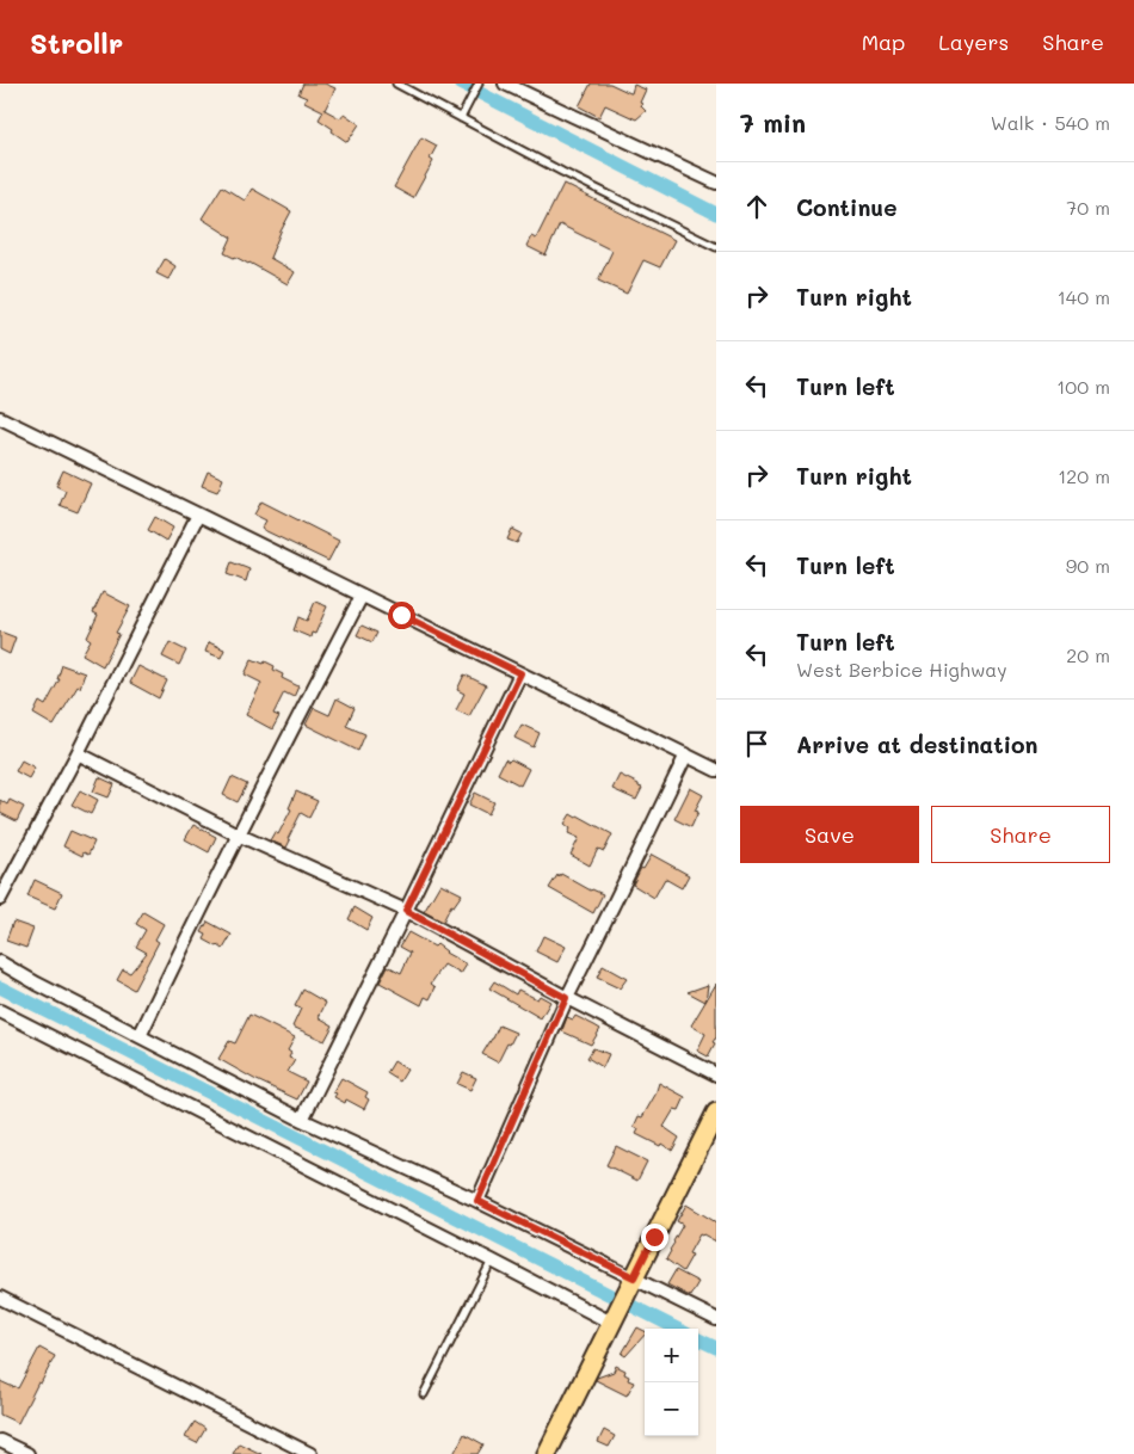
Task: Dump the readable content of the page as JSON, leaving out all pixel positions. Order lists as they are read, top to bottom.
{
  "page": {
    "header": "Strollr",
    "nav": ["Map", "Layers", "Share"],
    "heading": ["7 min", "Walk · 540 m"],
    "list": [
      ["Continue", "70 m"],
      ["Turn right", "140 m"],
      ["Turn left", "100 m"],
      ["Turn right", "120 m"],
      ["Turn left", "90 m"],
      ["Turn left", "West Berbice Highway", "20 m"],
      "Arrive at destination"
    ],
    "buttons": ["Save", "Share"],
    "map_buttons": ["+", "−"]
  }
}
